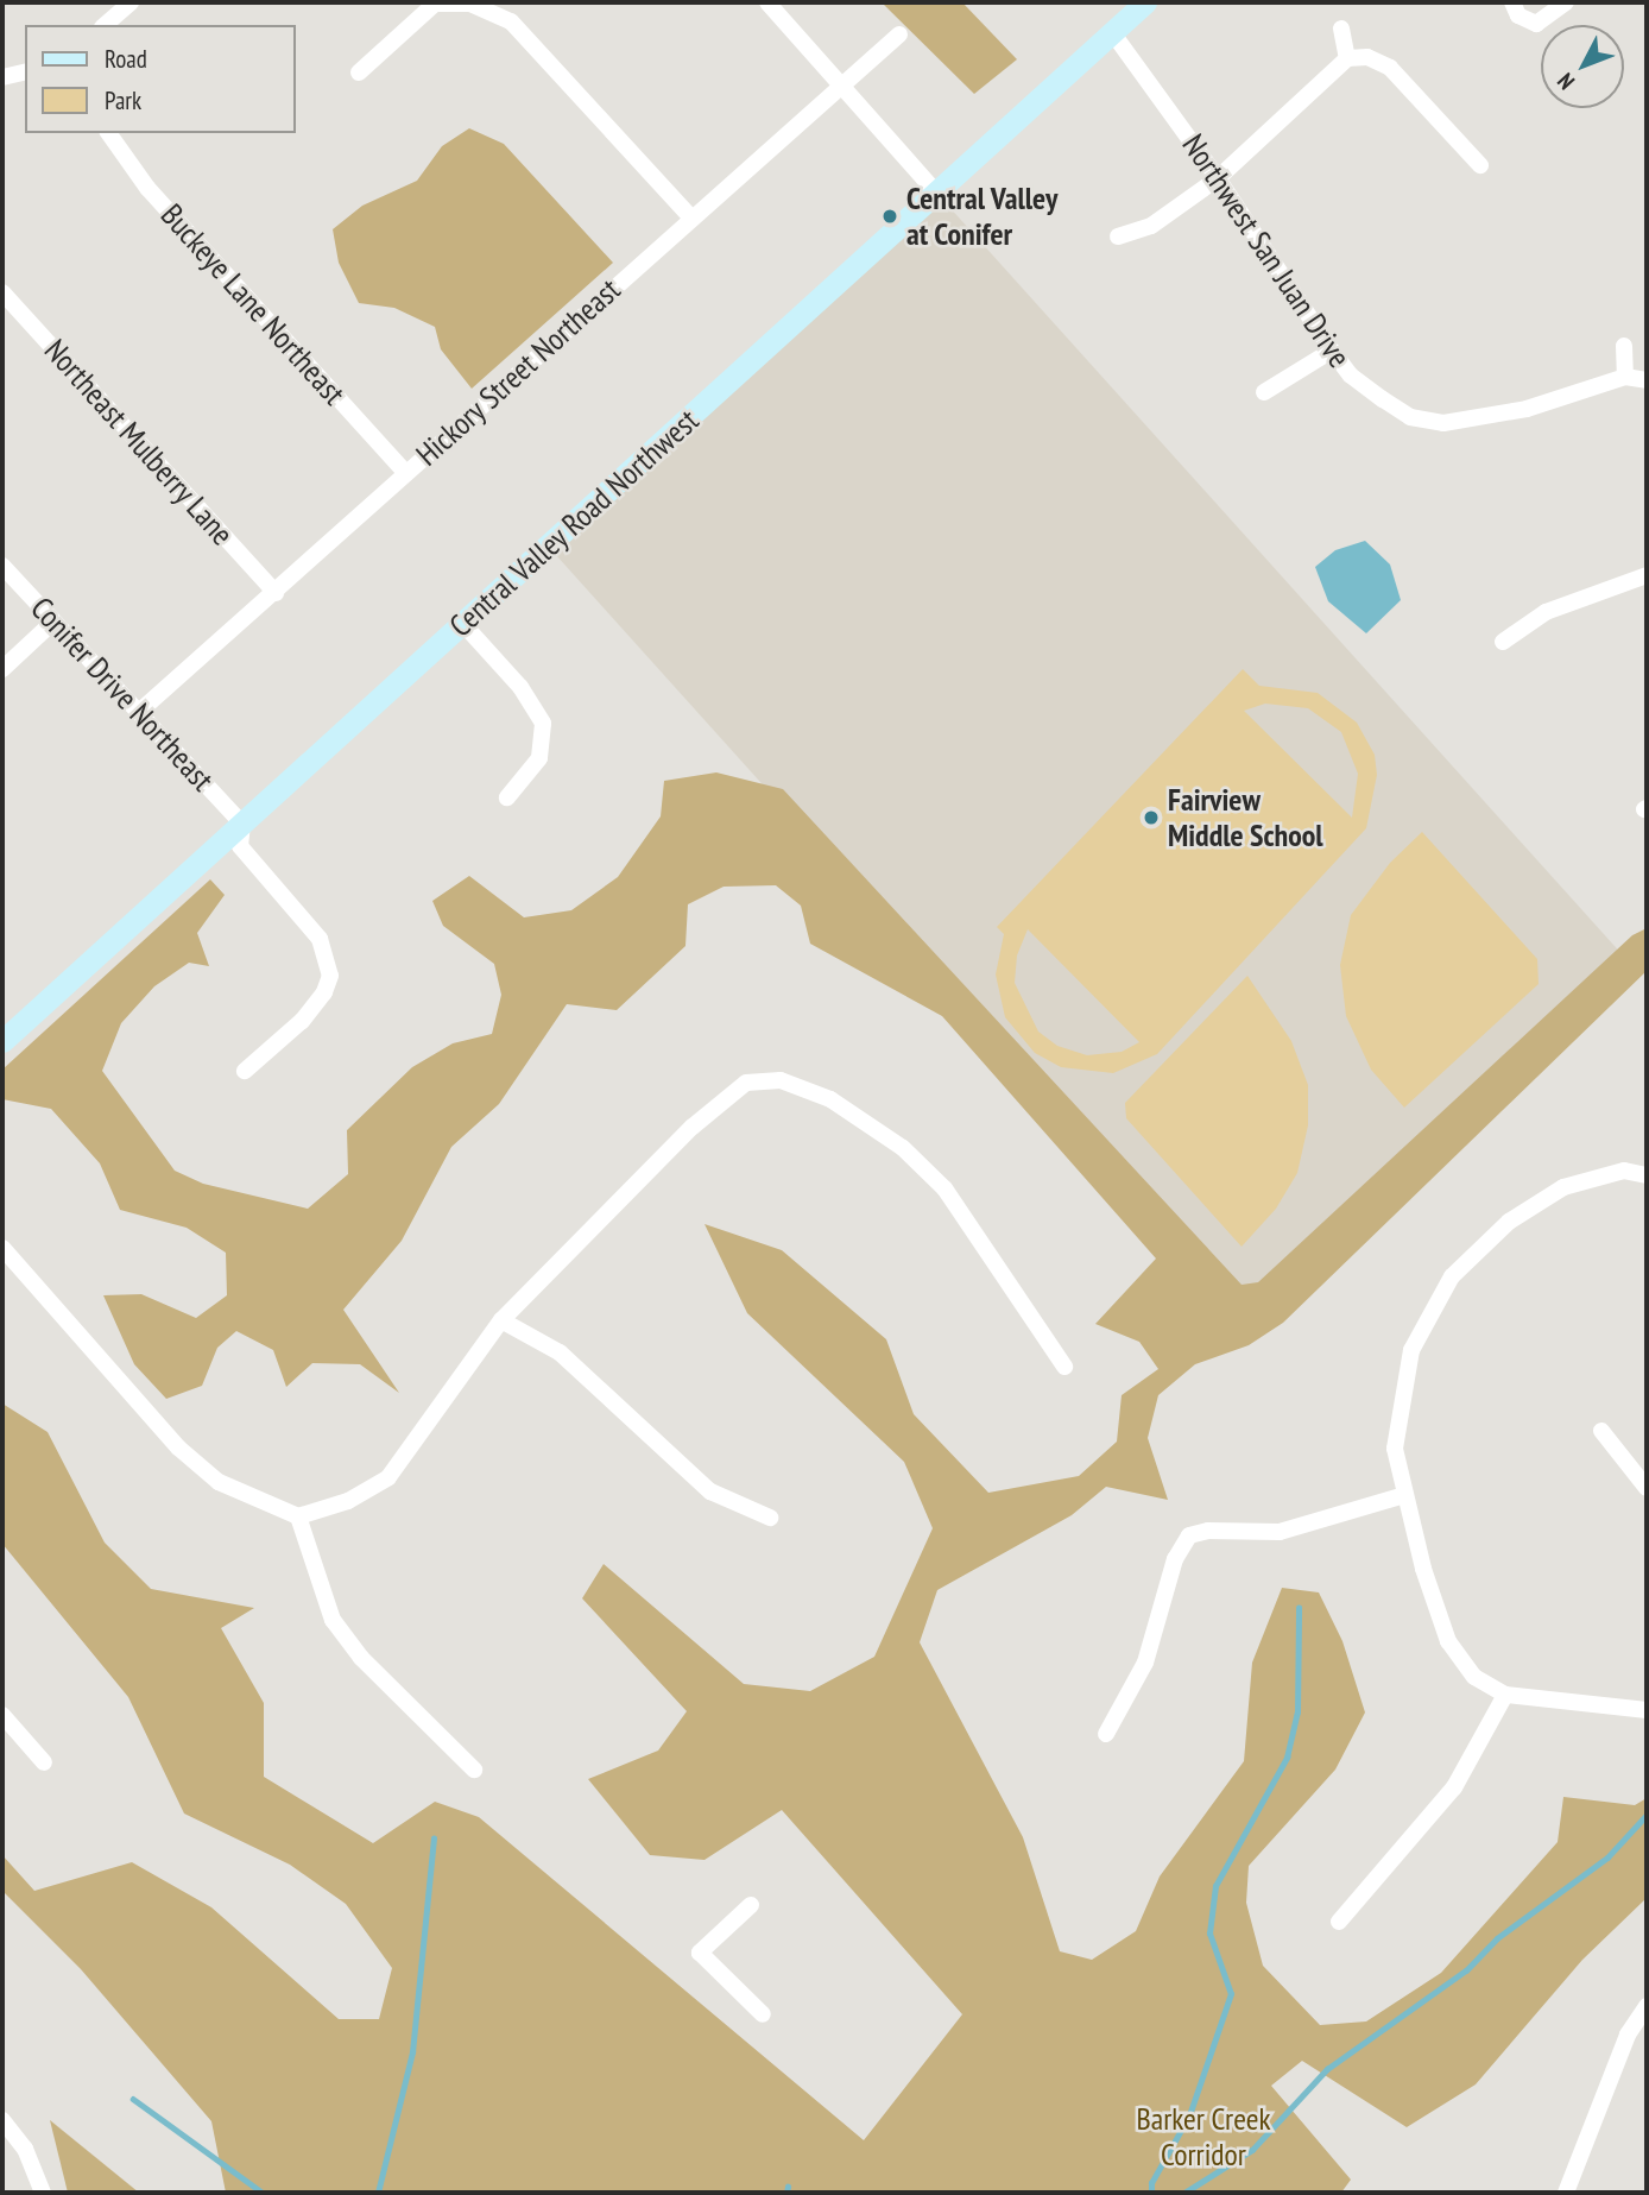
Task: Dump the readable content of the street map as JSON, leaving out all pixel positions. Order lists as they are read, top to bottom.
{
  "streets": {
    "main road": ["Central Valley Road Northwest"],
    "street": [
      "Northwest San Juan Drive",
      "Buckeye Lane Northeast",
      "Hickory Street Northeast",
      "Northeast Mulberry Lane",
      "Conifer Drive Northeast"
    ]
  },
  "crossings": [
    ["Northwest San Juan Drive", "Central Valley Road Northwest"],
    ["Buckeye Lane Northeast", "Hickory Street Northeast"],
    ["Hickory Street Northeast", "Northeast Mulberry Lane"],
    ["Hickory Street Northeast", "Conifer Drive Northeast"],
    ["Central Valley Road Northwest", "Conifer Drive Northeast"]
  ],
  "parks": ["Barker Creek Corridor"],
  "places": ["Central Valley at Conifer", "Fairview Middle School"],
  "legend": ["Road", "Park"],
  "north": "bottom left"
}
